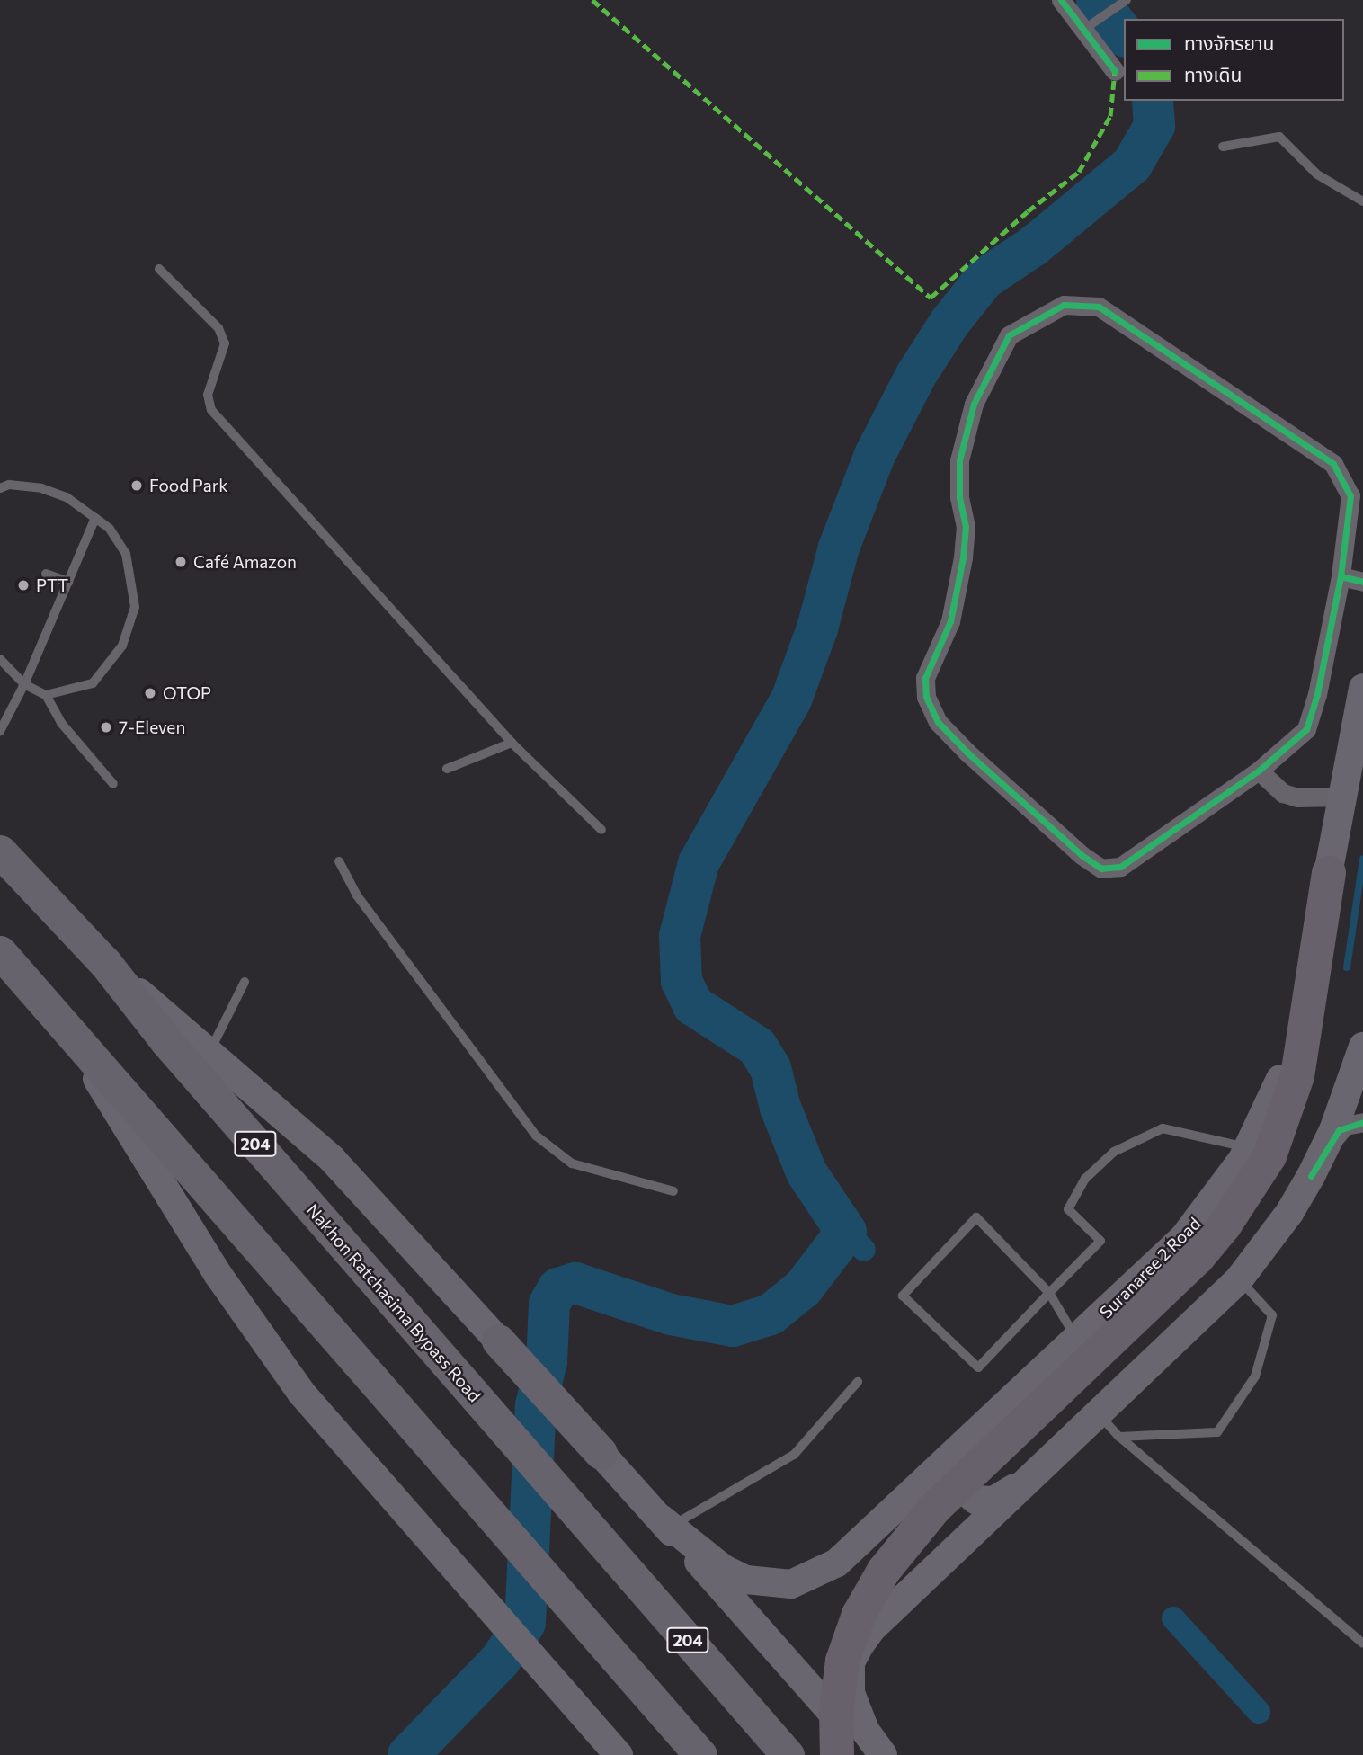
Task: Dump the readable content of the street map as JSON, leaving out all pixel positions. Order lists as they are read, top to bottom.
{
  "streets": {
    "highway": ["204", "Nakhon Ratchasima Bypass Road"],
    "main road": ["Suranaree 2 Road"]
  },
  "places": [
    "Food Park",
    "Café Amazon",
    "PTT",
    "OTOP",
    "7-Eleven"
  ],
  "legend": ["ทางจักรยาน", "ทางเดิน"]
}
